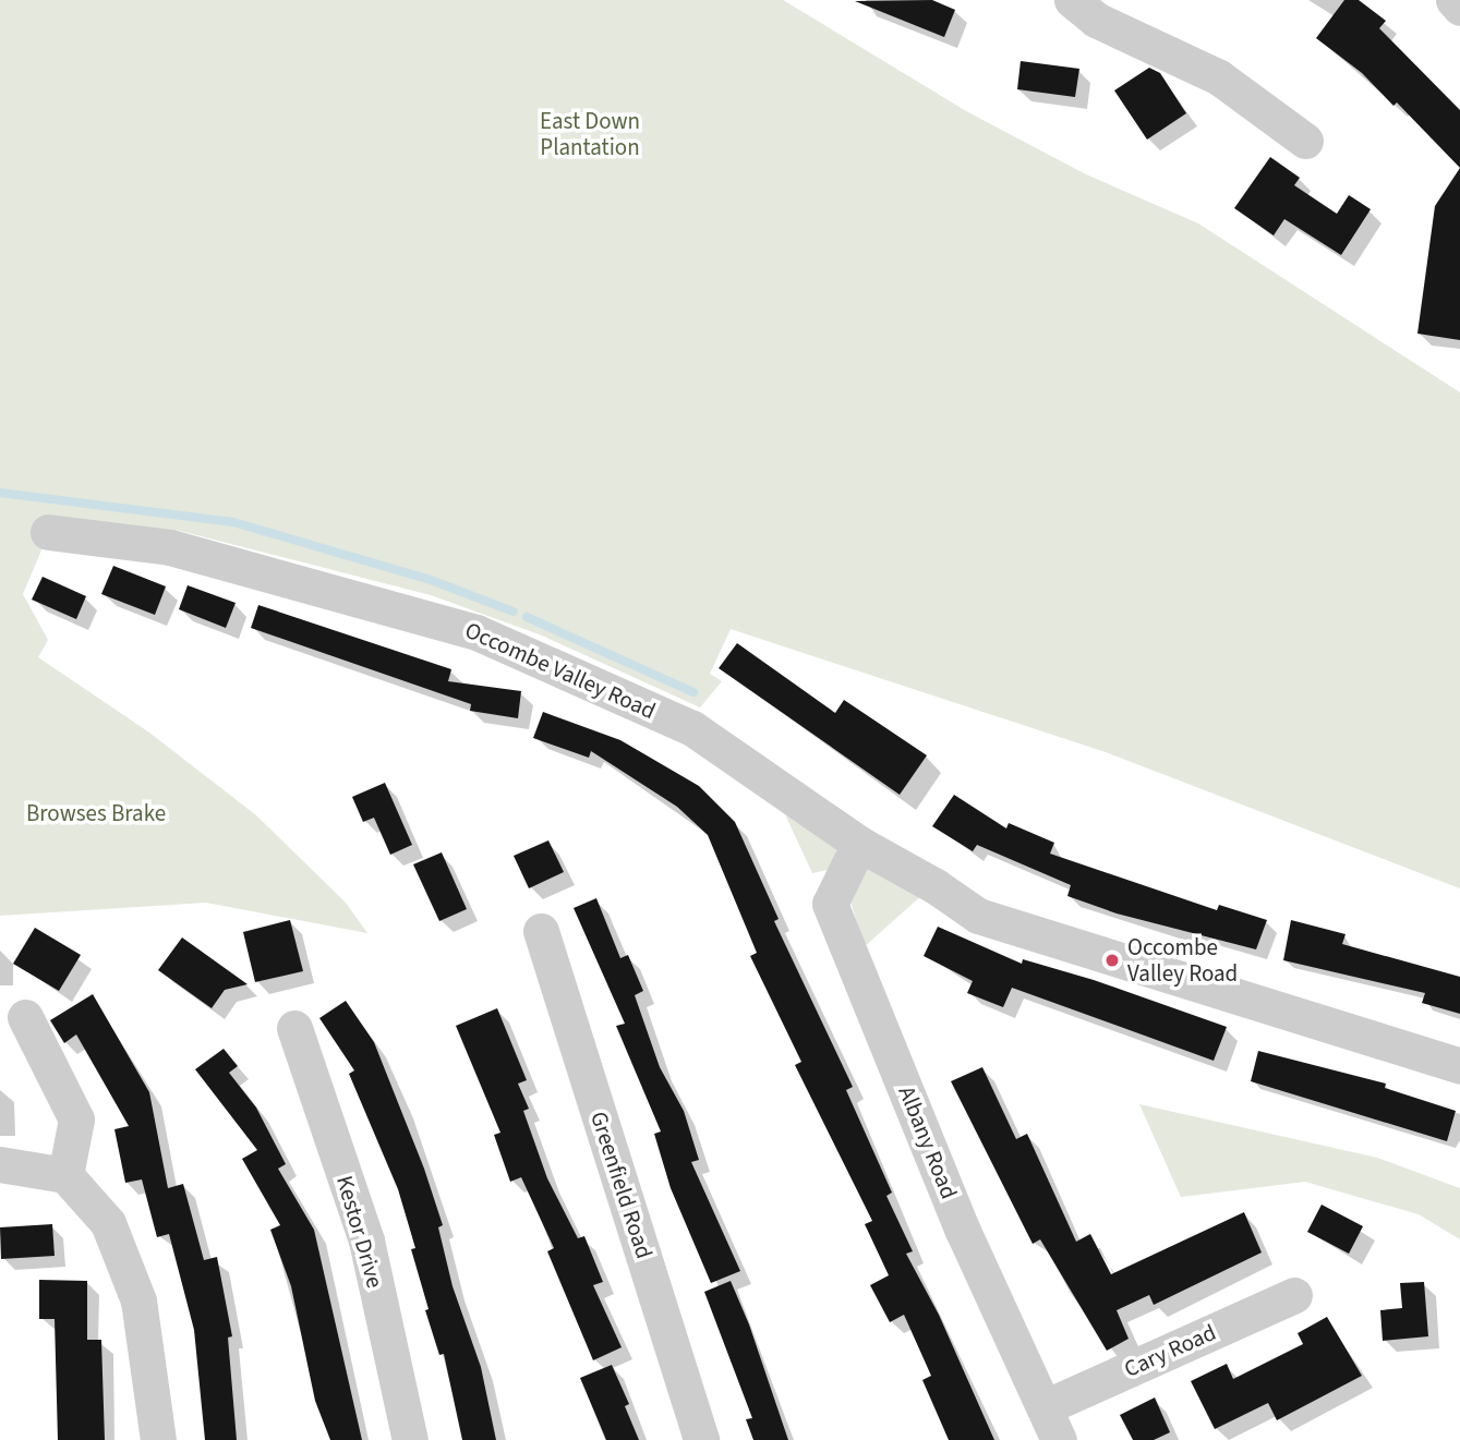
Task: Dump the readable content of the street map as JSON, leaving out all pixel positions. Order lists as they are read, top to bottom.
{
  "streets": {
    "street": [
      "Occombe Valley Road",
      "Albany Road",
      "Greenfield Road",
      "Kestor Drive",
      "Cary Road"
    ]
  },
  "crossings": [
    ["Occombe Valley Road", "Albany Road"],
    ["Albany Road", "Cary Road"]
  ],
  "parks": ["East Down Plantation", "Browses Brake"],
  "places": ["Occombe Valley Road"]
}
